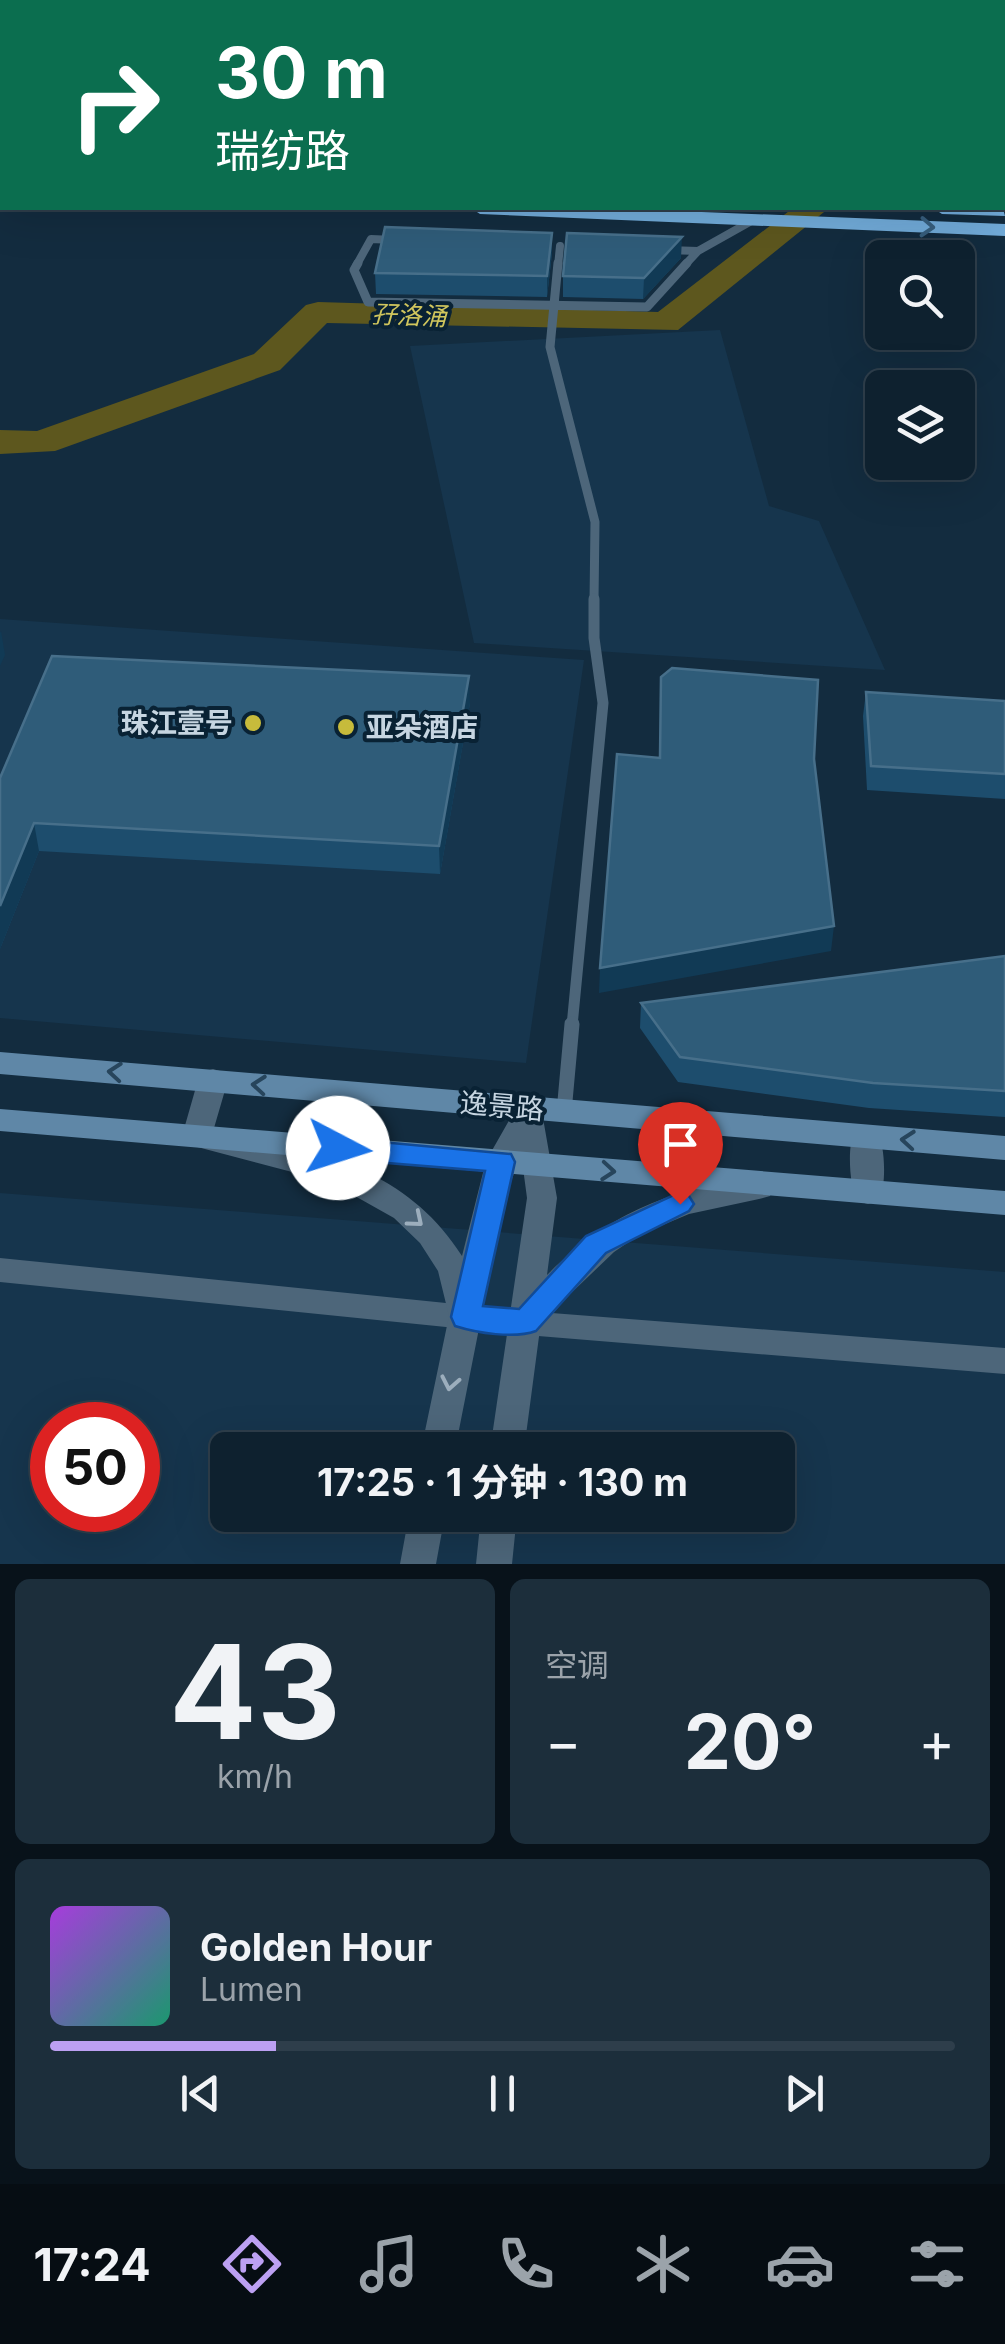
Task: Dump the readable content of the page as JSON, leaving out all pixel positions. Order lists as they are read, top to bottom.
{
  "streets": {
    "main road": ["逸景路"]
  },
  "water": ["孖洛涌"],
  "places": ["珠江壹号", "亚朵酒店"],
  "page": {
    "turn": ["30 m", "瑞纺路"],
    "limit": "50",
    "trip": "17:25 · 1 分钟 · 130 m",
    "tile": [
      ["43", "km/h"],
      "空调"
    ],
    "heat": ["−", "20°", "+"],
    "song": ["Golden Hour", "Lumen"],
    "tabs": "17:24"
  }
}
